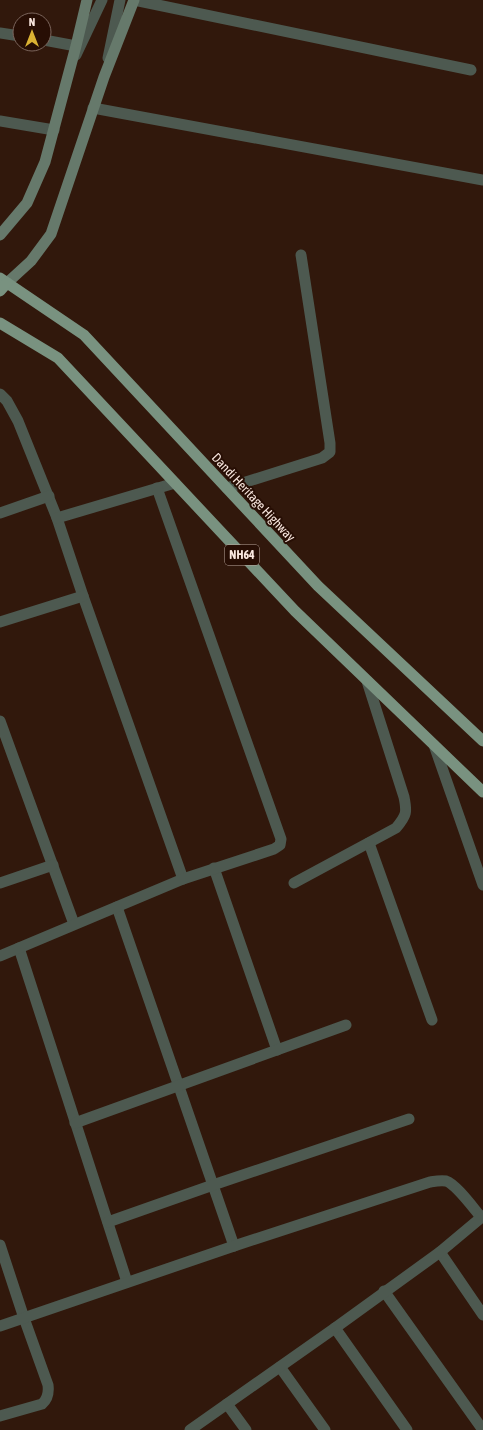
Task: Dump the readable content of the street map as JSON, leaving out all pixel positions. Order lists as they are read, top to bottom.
{
  "streets": {
    "main road": ["Dandi Heritage Highway", "NH64"]
  },
  "north": "top"
}
